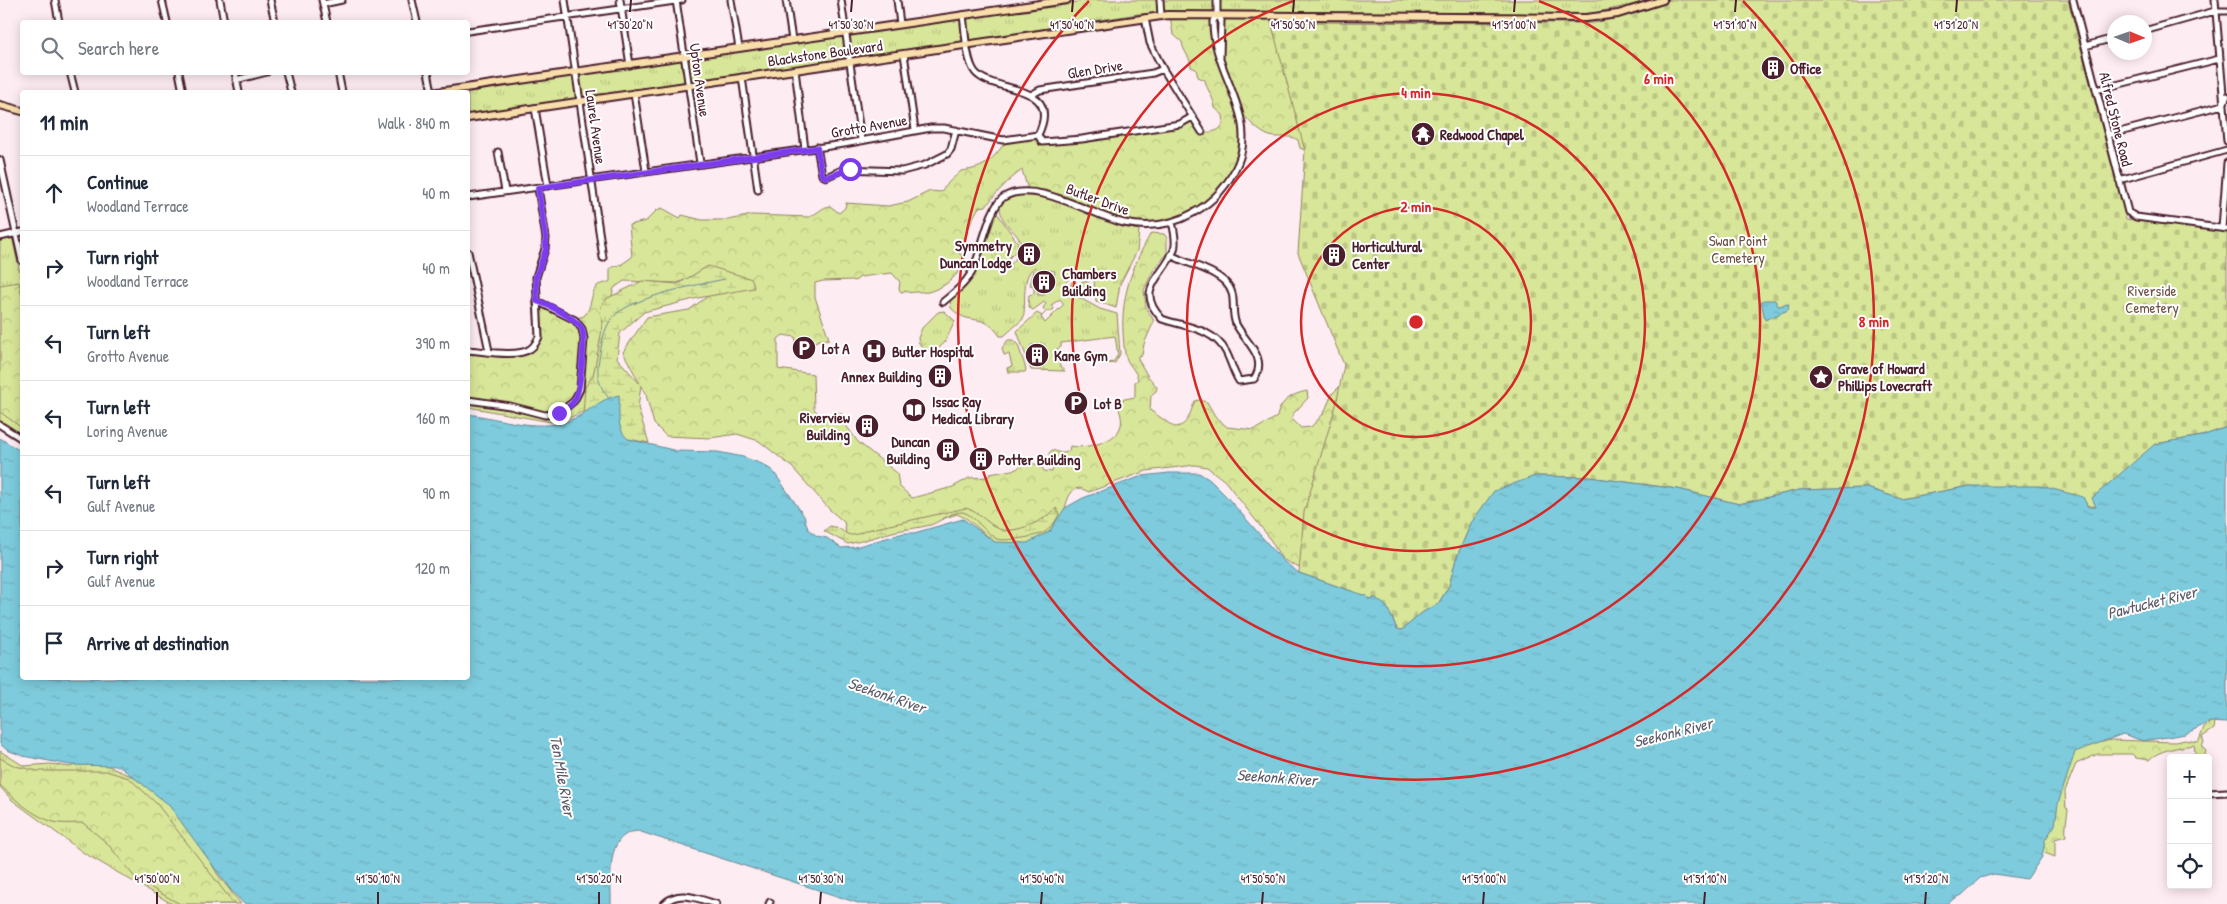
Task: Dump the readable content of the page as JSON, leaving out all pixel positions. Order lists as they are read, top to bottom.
{
  "streets": {
    "main road": ["Blackstone Boulevard"],
    "street": [
      "Glen Drive",
      "Upton Avenue",
      "Alfred Stone Road",
      "Grotto Avenue",
      "Laurel Avenue",
      "Butler Drive"
    ]
  },
  "crossings": [
    ["Blackstone Boulevard", "Upton Avenue"],
    ["Blackstone Boulevard", "Laurel Avenue"],
    ["Blackstone Boulevard", "Butler Drive"],
    ["Upton Avenue", "Grotto Avenue"],
    ["Grotto Avenue", "Laurel Avenue"]
  ],
  "water": ["Pawtucket River", "Seekonk River", "Ten Mile River"],
  "parks": ["Swan Point Cemetery", "Riverside Cemetery"],
  "places": {
    "building": [
      "Office",
      "Symmetry Duncan Lodge",
      "Horticultural Center",
      "Chambers Building",
      "Kane Gym",
      "Annex Building",
      "Riverview Building",
      "Duncan Building",
      "Potter Building"
    ],
    "temple": ["Redwood Chapel"],
    "parking": ["Lot A", "Lot B"],
    "hospital": ["Butler Hospital"],
    "place": ["Grave of Howard Phillips Lovecraft"],
    "library": ["Issac Ray Medical Library"]
  },
  "north": "right",
  "page": {
    "search": "Search here",
    "heading": ["11 min", "Walk · 840 m"],
    "list": [
      ["Continue", "Woodland Terrace", "40 m"],
      ["Turn right", "Woodland Terrace", "40 m"],
      ["Turn left", "Grotto Avenue", "390 m"],
      ["Turn left", "Loring Avenue", "160 m"],
      ["Turn left", "Gulf Avenue", "90 m"],
      ["Turn right", "Gulf Avenue", "120 m"],
      "Arrive at destination"
    ],
    "map_buttons": ["+", "−"]
  },
  "coordinates": [
    "41°50'20\"N",
    "41°50'30\"N",
    "41°50'40\"N",
    "41°50'50\"N",
    "41°51'00\"N",
    "41°51'10\"N",
    "41°51'20\"N",
    "41°50'00\"N",
    "41°50'10\"N"
  ],
  "rings": [
    "6 min",
    "4 min",
    "2 min",
    "8 min"
  ]
}
